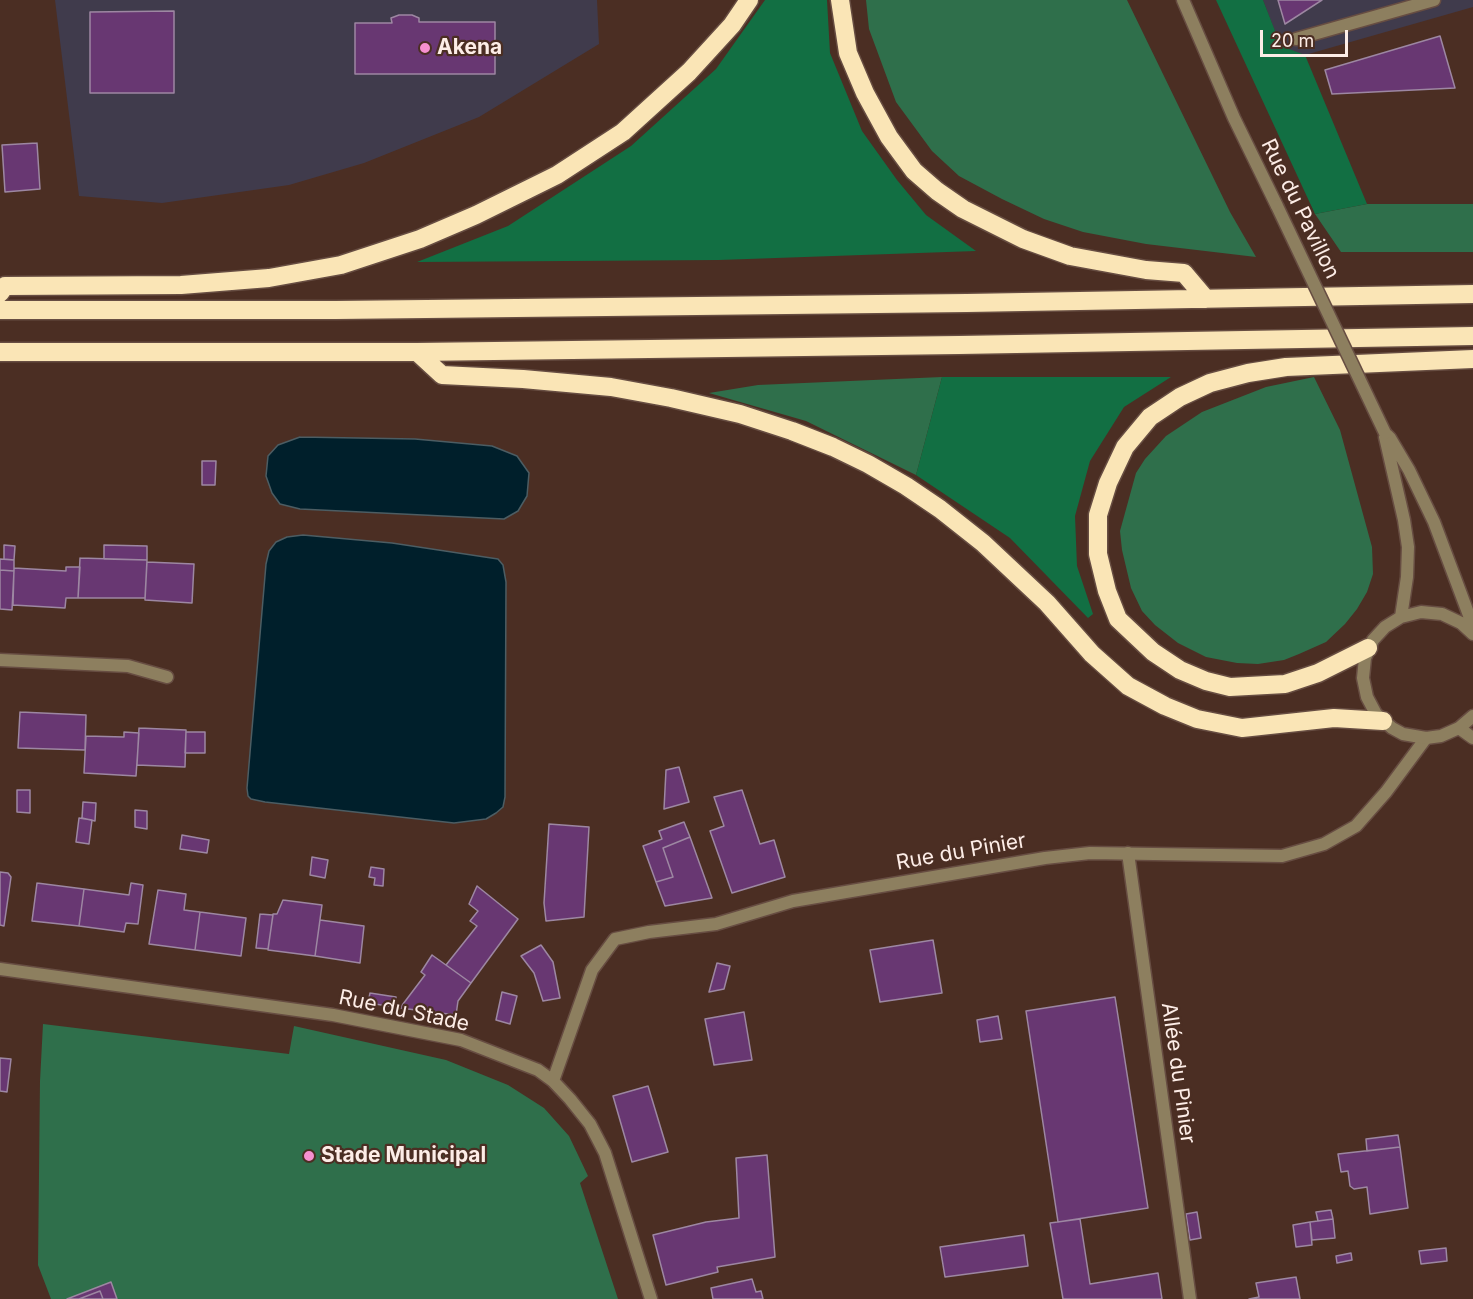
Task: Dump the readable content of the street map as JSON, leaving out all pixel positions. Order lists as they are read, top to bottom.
{
  "streets": {
    "street": [
      "Rue du Pavillon",
      "Rue du Pinier",
      "Rue du Stade",
      "Allée du Pinier"
    ]
  },
  "crossings": [
    ["Rue du Pinier", "Rue du Stade"],
    ["Rue du Pinier", "Allée du Pinier"]
  ],
  "places": ["Akena", "Stade Municipal"],
  "scale_bar": "20 m"
}
